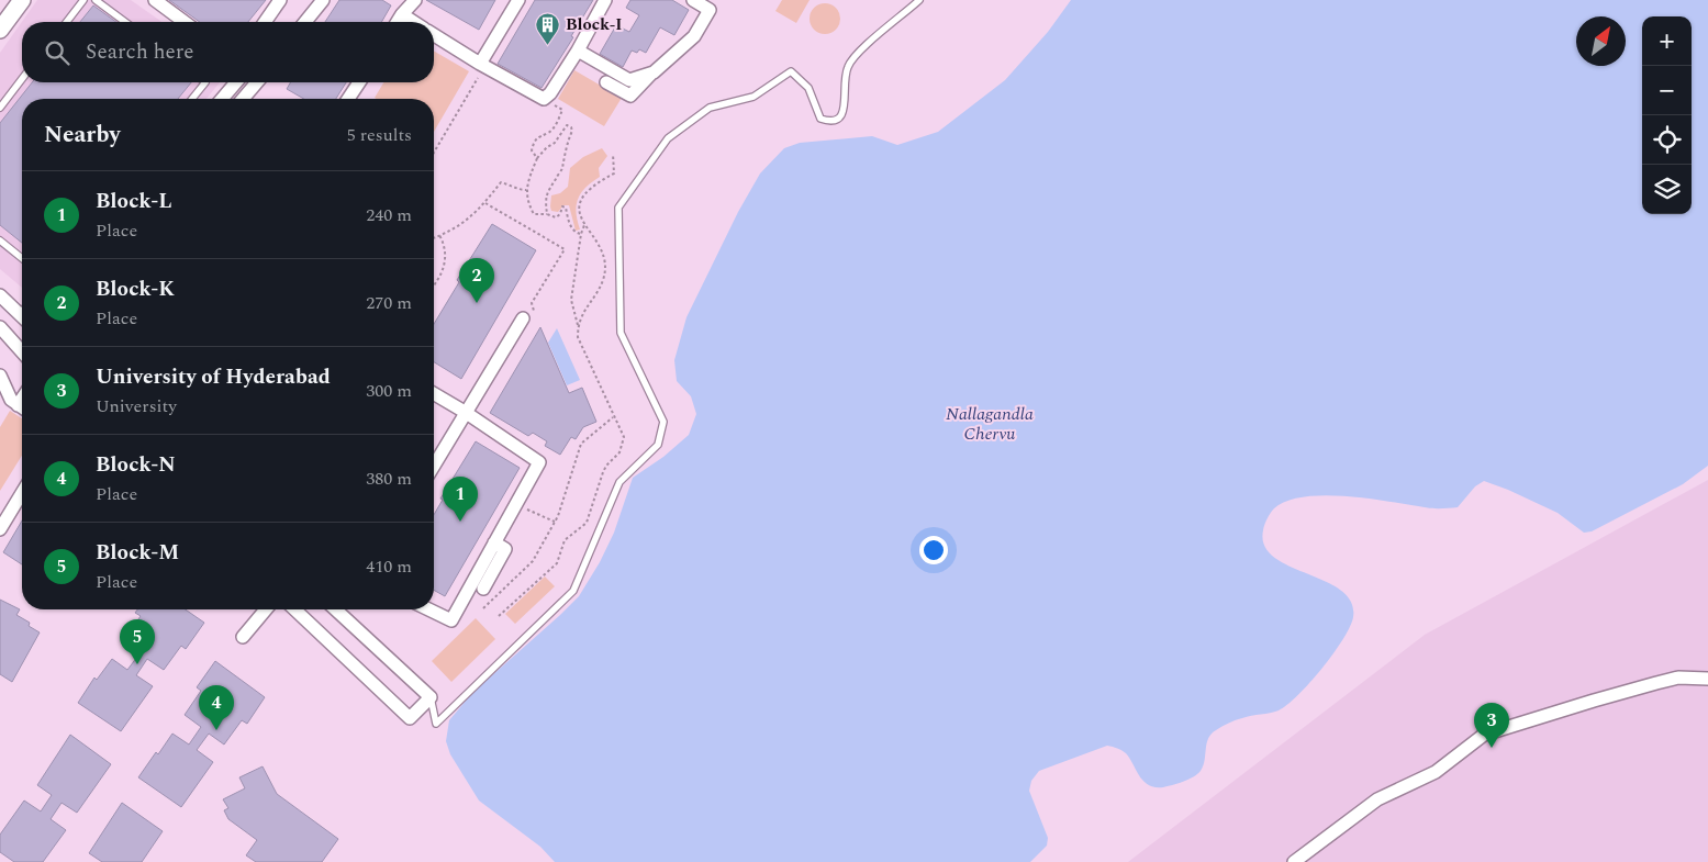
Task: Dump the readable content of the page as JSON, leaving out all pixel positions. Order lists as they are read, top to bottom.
{
  "water": ["Nallagandla Chervu"],
  "places": {
    "building": ["Block-I"]
  },
  "north": "top right",
  "page": {
    "map_buttons": ["+", "−"],
    "search": "Search here",
    "heading": ["Nearby", "5 results"],
    "list": [
      {
        "mark": "1",
        "name": "Block-L",
        "note": "Place",
        "value": "240 m"
      },
      {
        "mark": "2",
        "name": "Block-K",
        "note": "Place",
        "value": "270 m"
      },
      {
        "mark": "3",
        "name": "University of Hyderabad",
        "note": "University",
        "value": "300 m"
      },
      {
        "mark": "4",
        "name": "Block-N",
        "note": "Place",
        "value": "380 m"
      },
      {
        "mark": "5",
        "name": "Block-M",
        "note": "Place",
        "value": "410 m"
      }
    ],
    "pins": [
      "2",
      "1",
      "5",
      "4",
      "3"
    ]
  }
}
